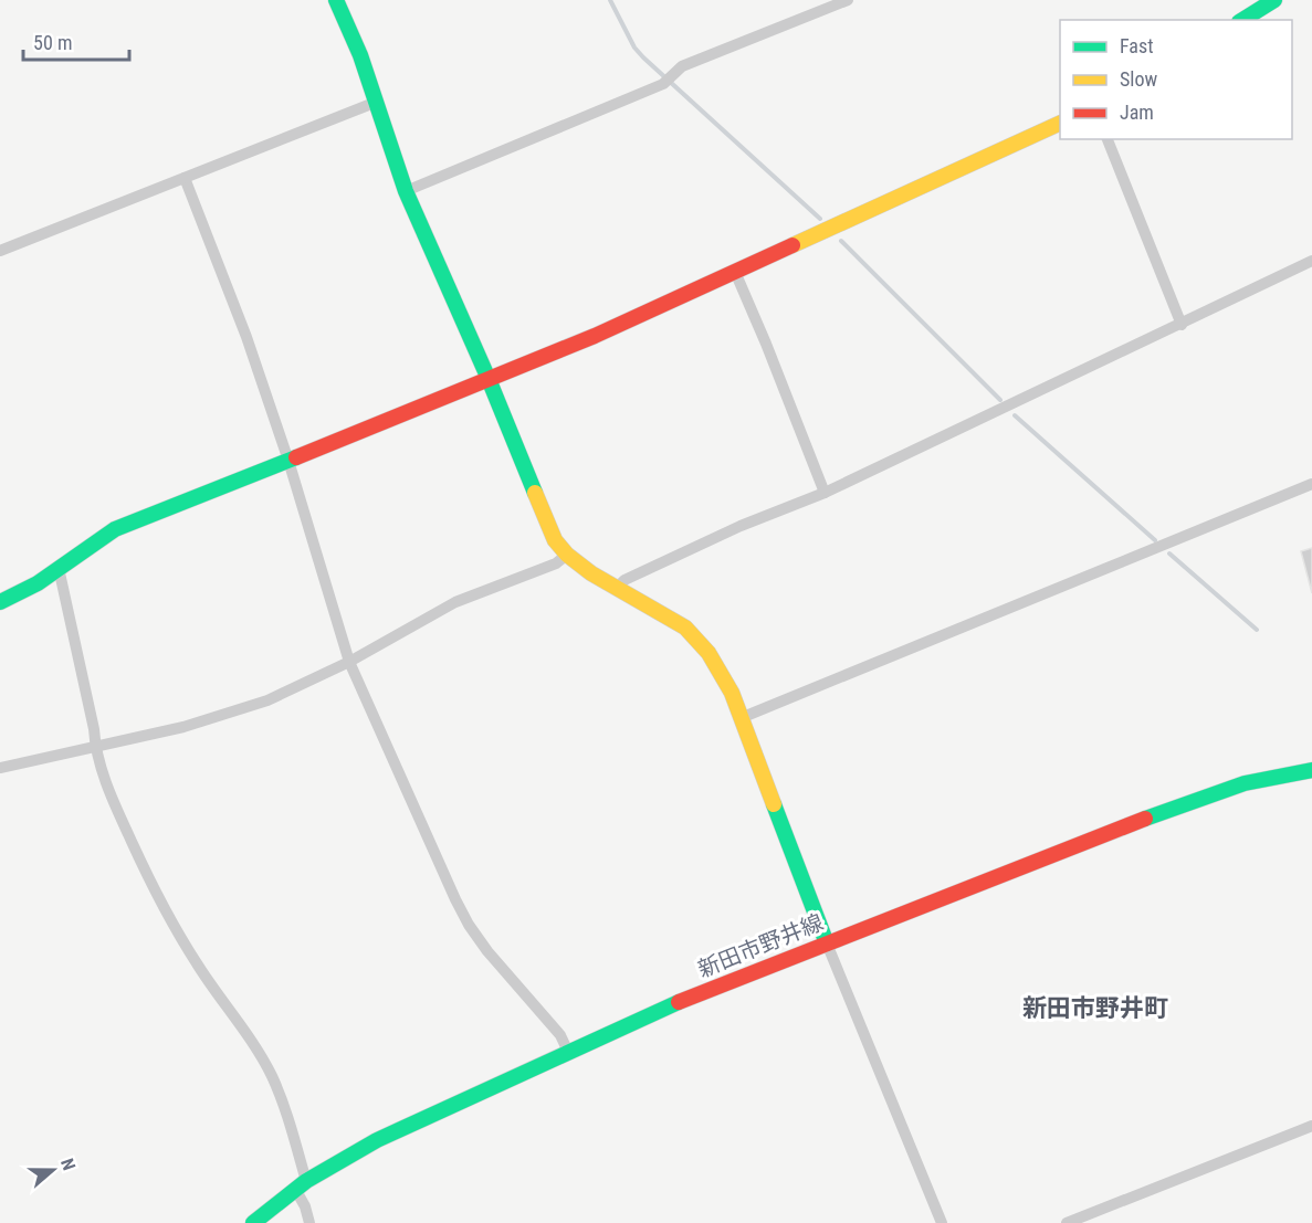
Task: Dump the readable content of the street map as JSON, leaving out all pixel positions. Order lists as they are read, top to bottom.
{
  "streets": {
    "street": ["新田市野井線"]
  },
  "districts": ["新田市野井町"],
  "legend": ["Fast", "Slow", "Jam"],
  "scale_bar": "50 m",
  "north": "right"
}
